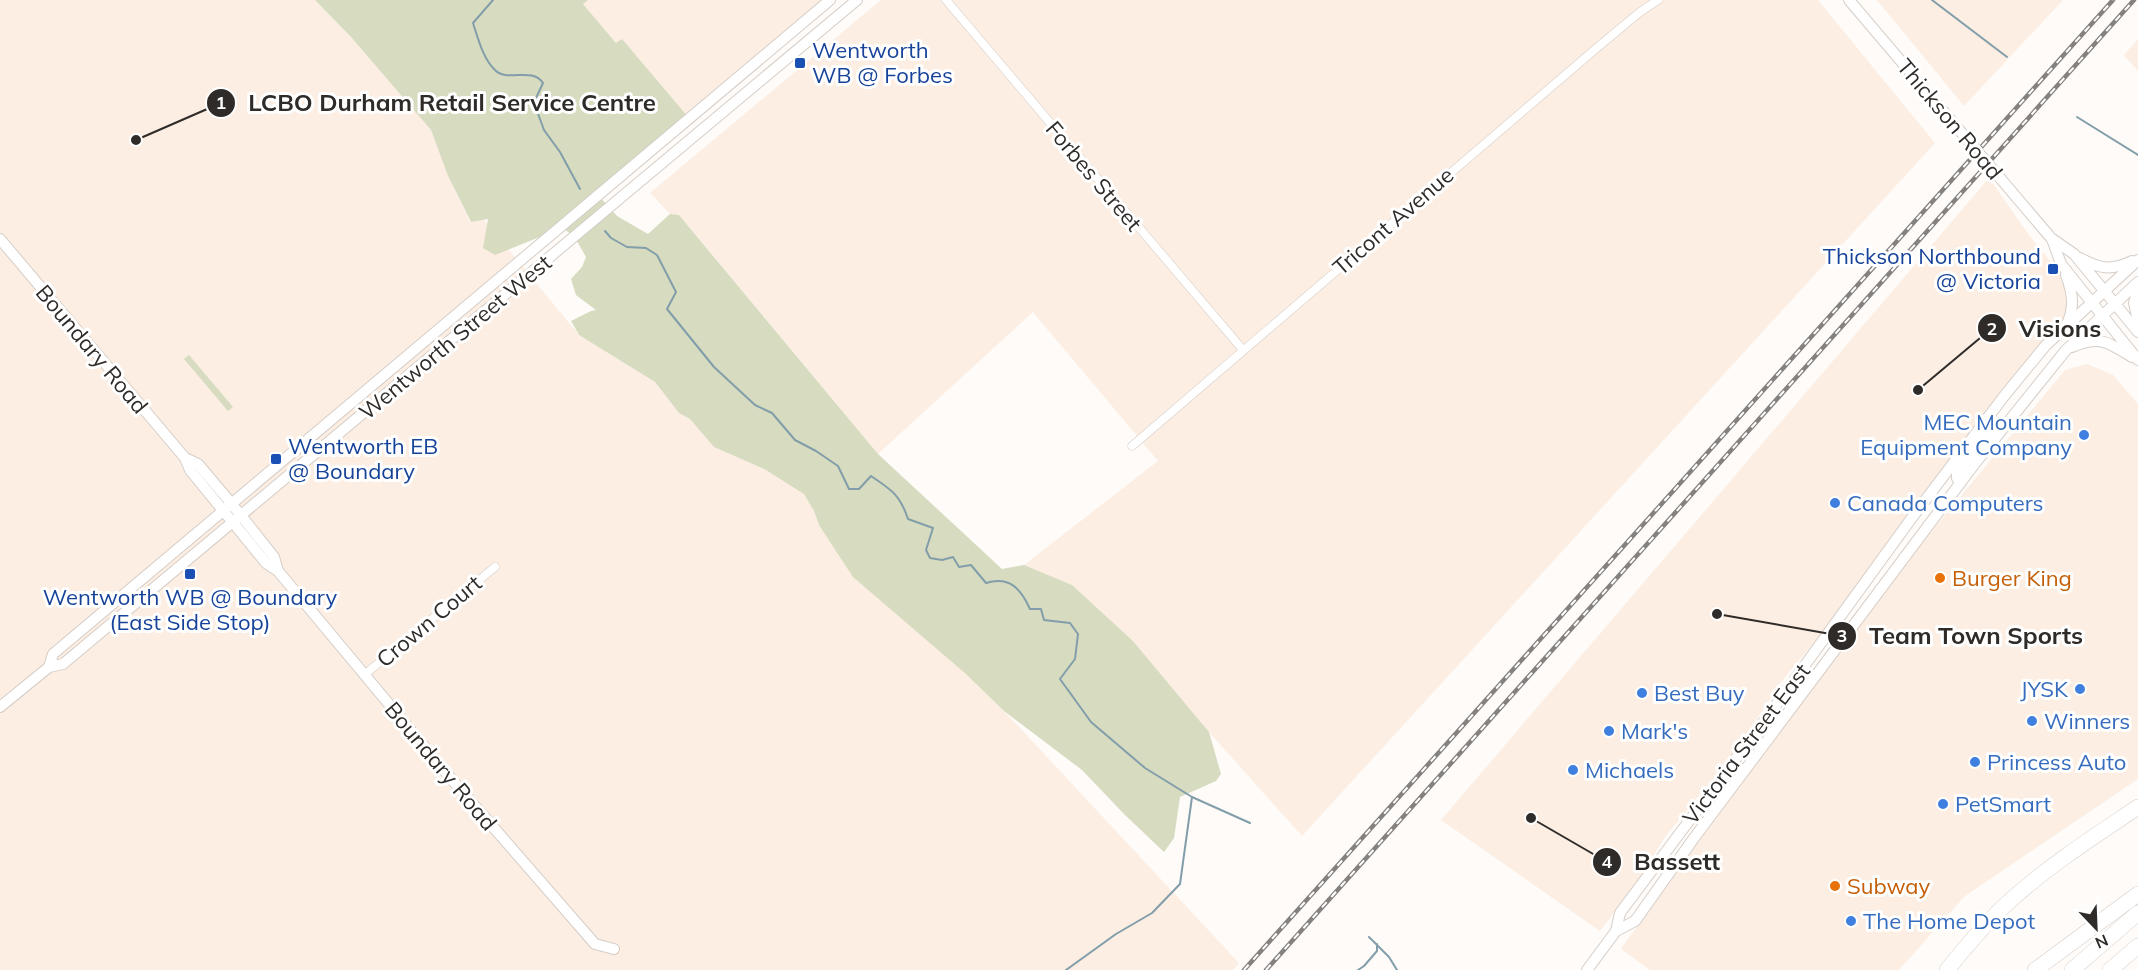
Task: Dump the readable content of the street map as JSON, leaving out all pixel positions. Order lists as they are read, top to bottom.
{
  "streets": {
    "main road": [
      "Thickson Road",
      "Wentworth Street West",
      "Boundary Road",
      "Victoria Street East"
    ],
    "street": ["Forbes Street", "Tricont Avenue", "Crown Court"]
  },
  "crossings": [
    ["Thickson Road", "Victoria Street East"],
    ["Forbes Street", "Tricont Avenue"],
    ["Wentworth Street West", "Boundary Road"],
    ["Boundary Road", "Crown Court"]
  ],
  "places": {
    "transit": [
      "Wentworth WB @ Forbes",
      "Thickson Northbound @ Victoria",
      "Wentworth EB @ Boundary",
      "Wentworth WB @ Boundary (East Side Stop)"
    ],
    "other": [
      "LCBO Durham Retail Service Centre",
      "Visions",
      "MEC Mountain Equipment Company",
      "Canada Computers",
      "Burger King",
      "Team Town Sports",
      "JYSK",
      "Best Buy",
      "Winners",
      "Mark's",
      "Princess Auto",
      "Michaels",
      "PetSmart",
      "Bassett",
      "Subway",
      "The Home Depot"
    ]
  },
  "north": "bottom right"
}
